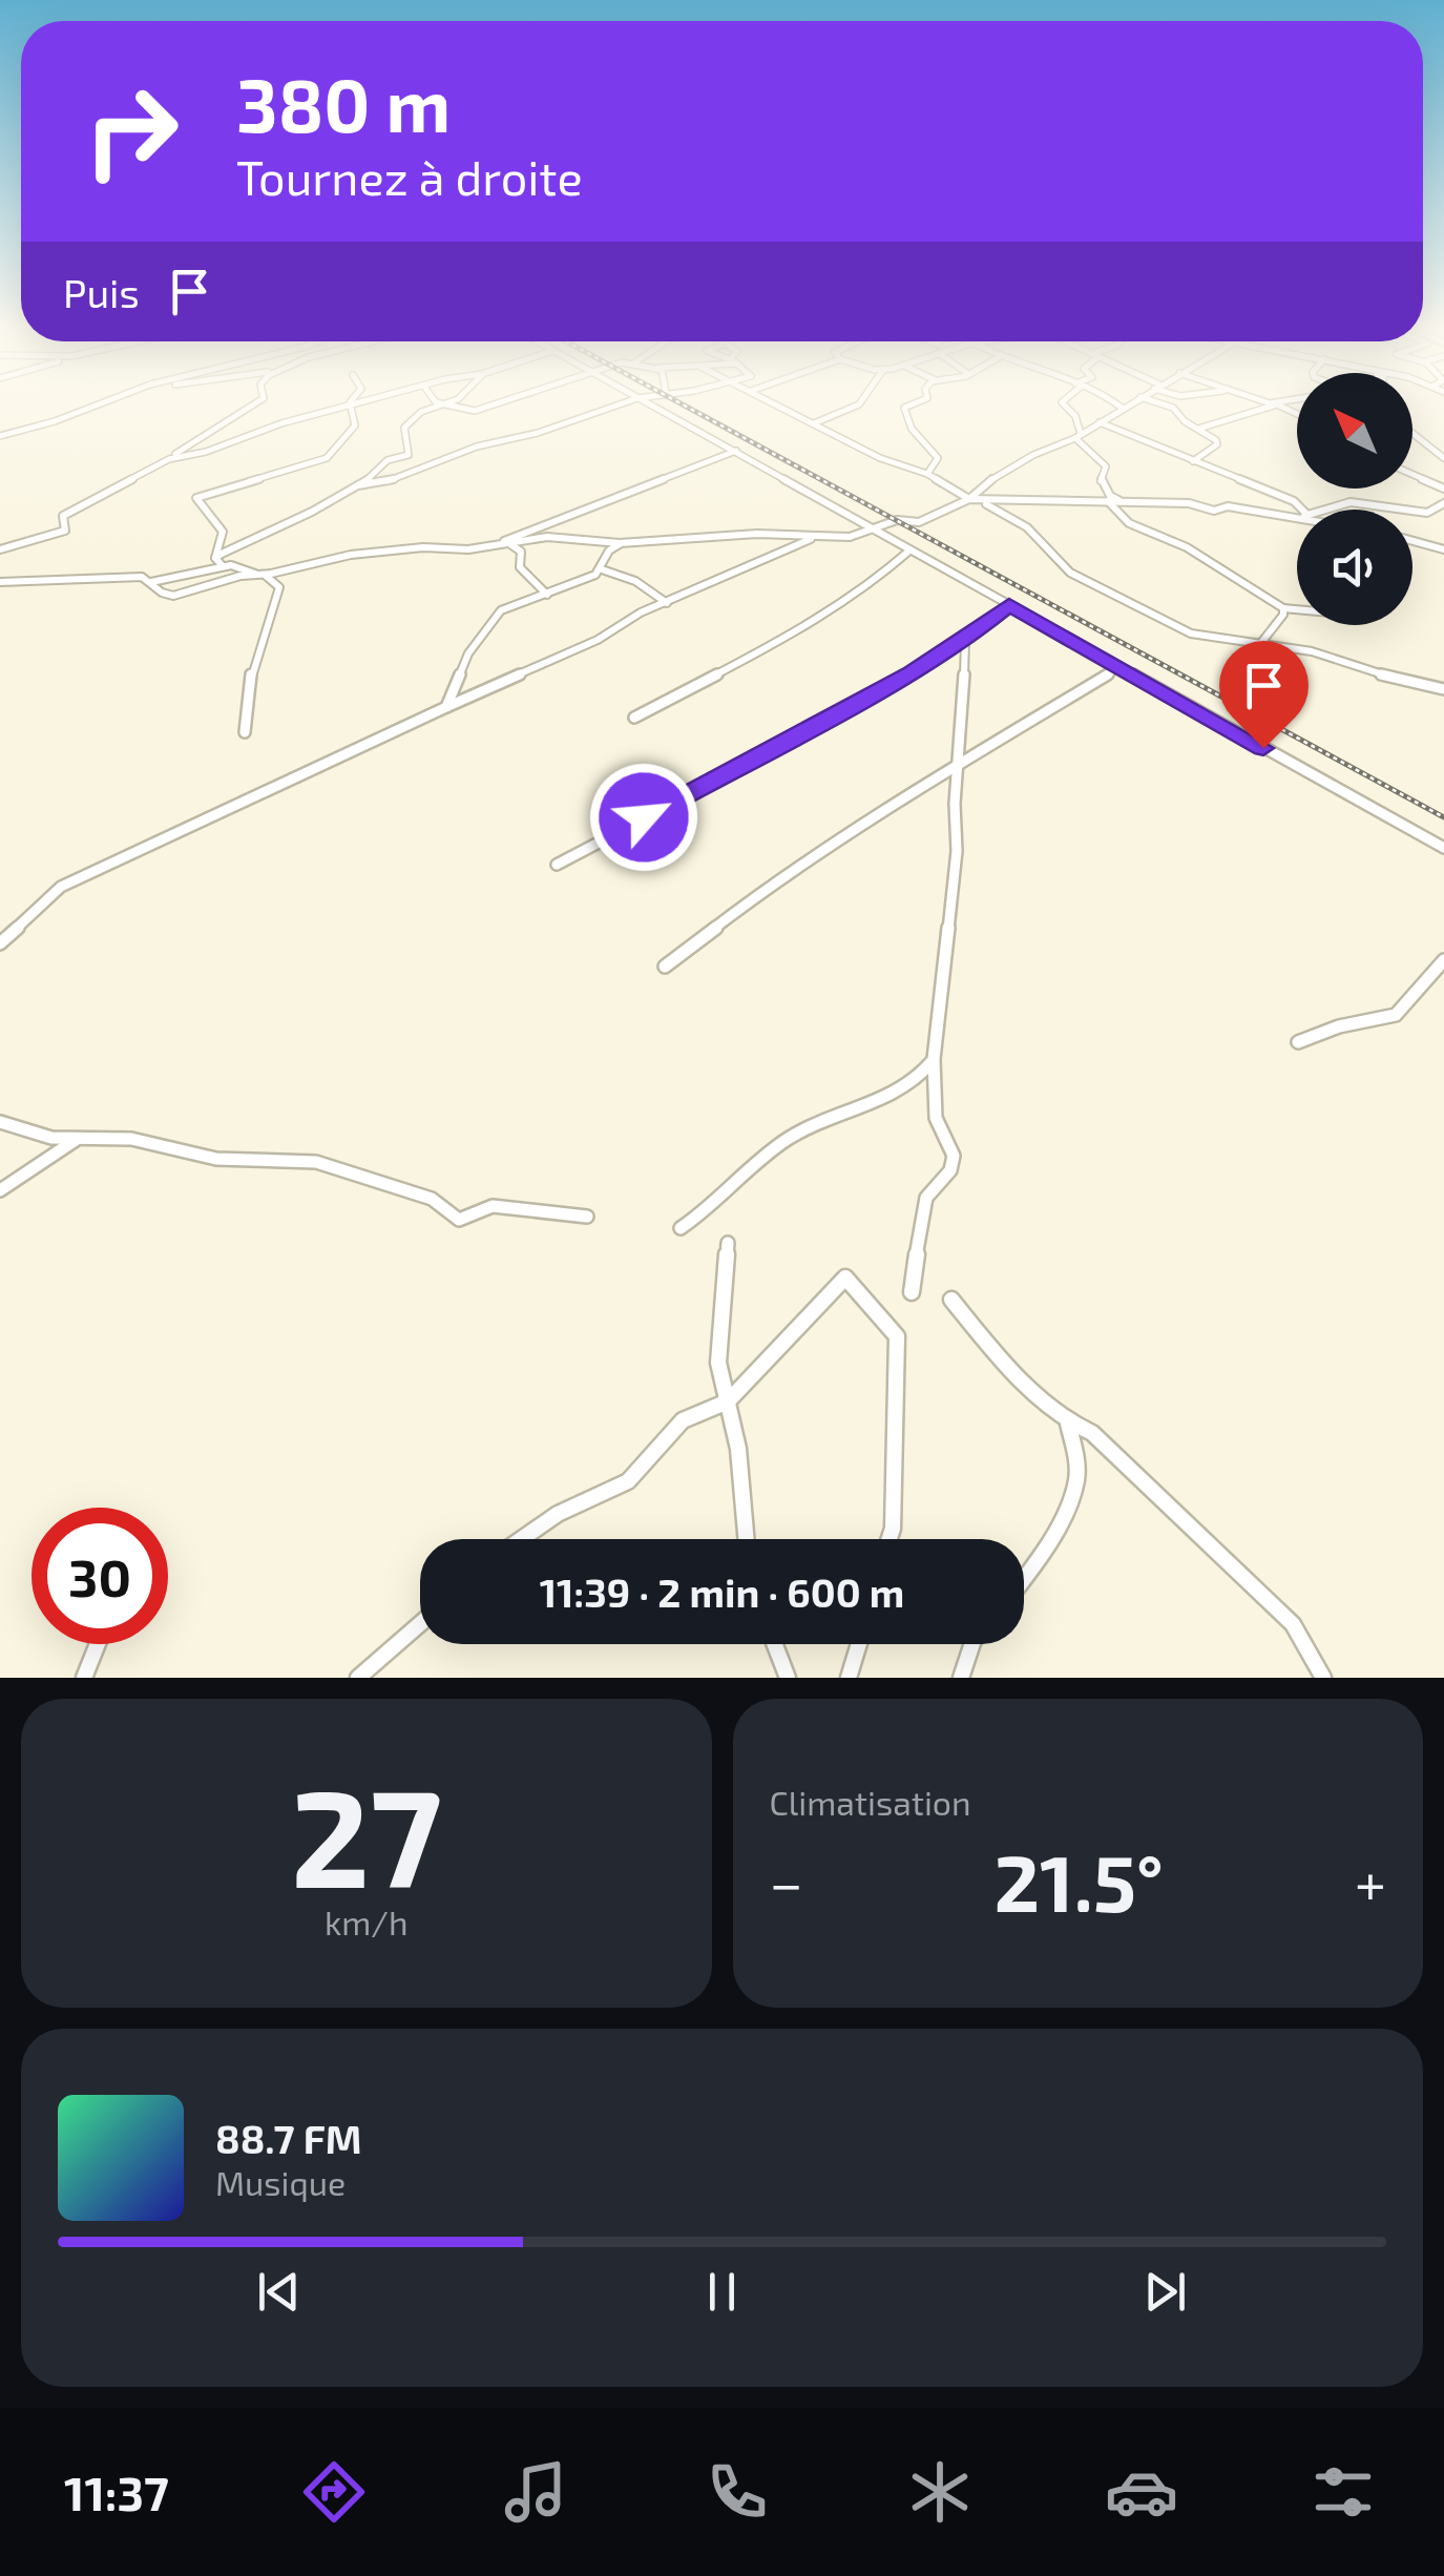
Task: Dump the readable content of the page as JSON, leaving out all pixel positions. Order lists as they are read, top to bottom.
{
  "north": "top left",
  "page": {
    "turn": ["380 m", "Tournez à droite"],
    "then": "Puis",
    "limit": "30",
    "trip": "11:39 · 2 min · 600 m",
    "tile": [
      ["27", "km/h"],
      "Climatisation"
    ],
    "heat": ["−", "21.5°", "+"],
    "song": ["88.7 FM", "Musique"],
    "tabs": "11:37"
  }
}
